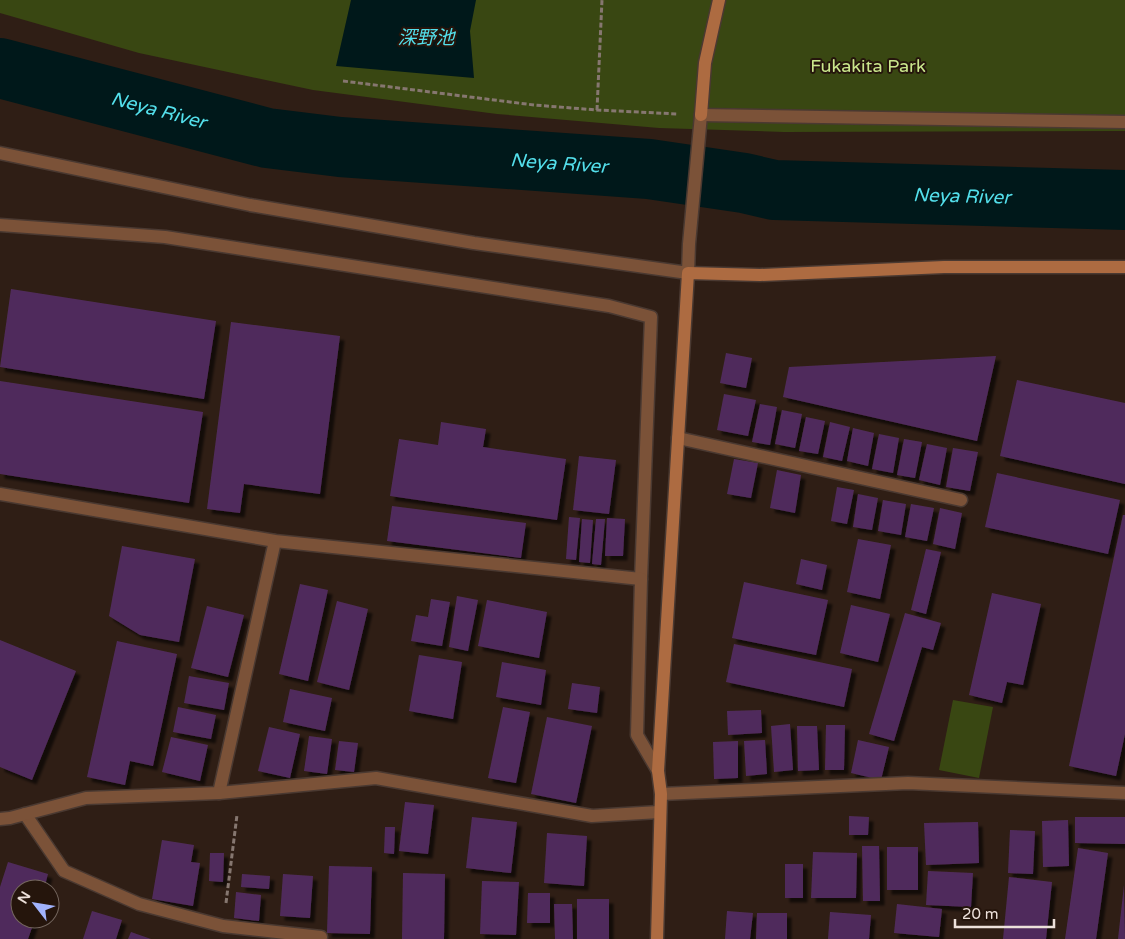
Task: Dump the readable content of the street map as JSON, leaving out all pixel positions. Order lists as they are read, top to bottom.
{
  "water": ["深野池", "Neya River"],
  "parks": ["Fukakita Park"],
  "scale_bar": "20 m",
  "north": "top left"
}
